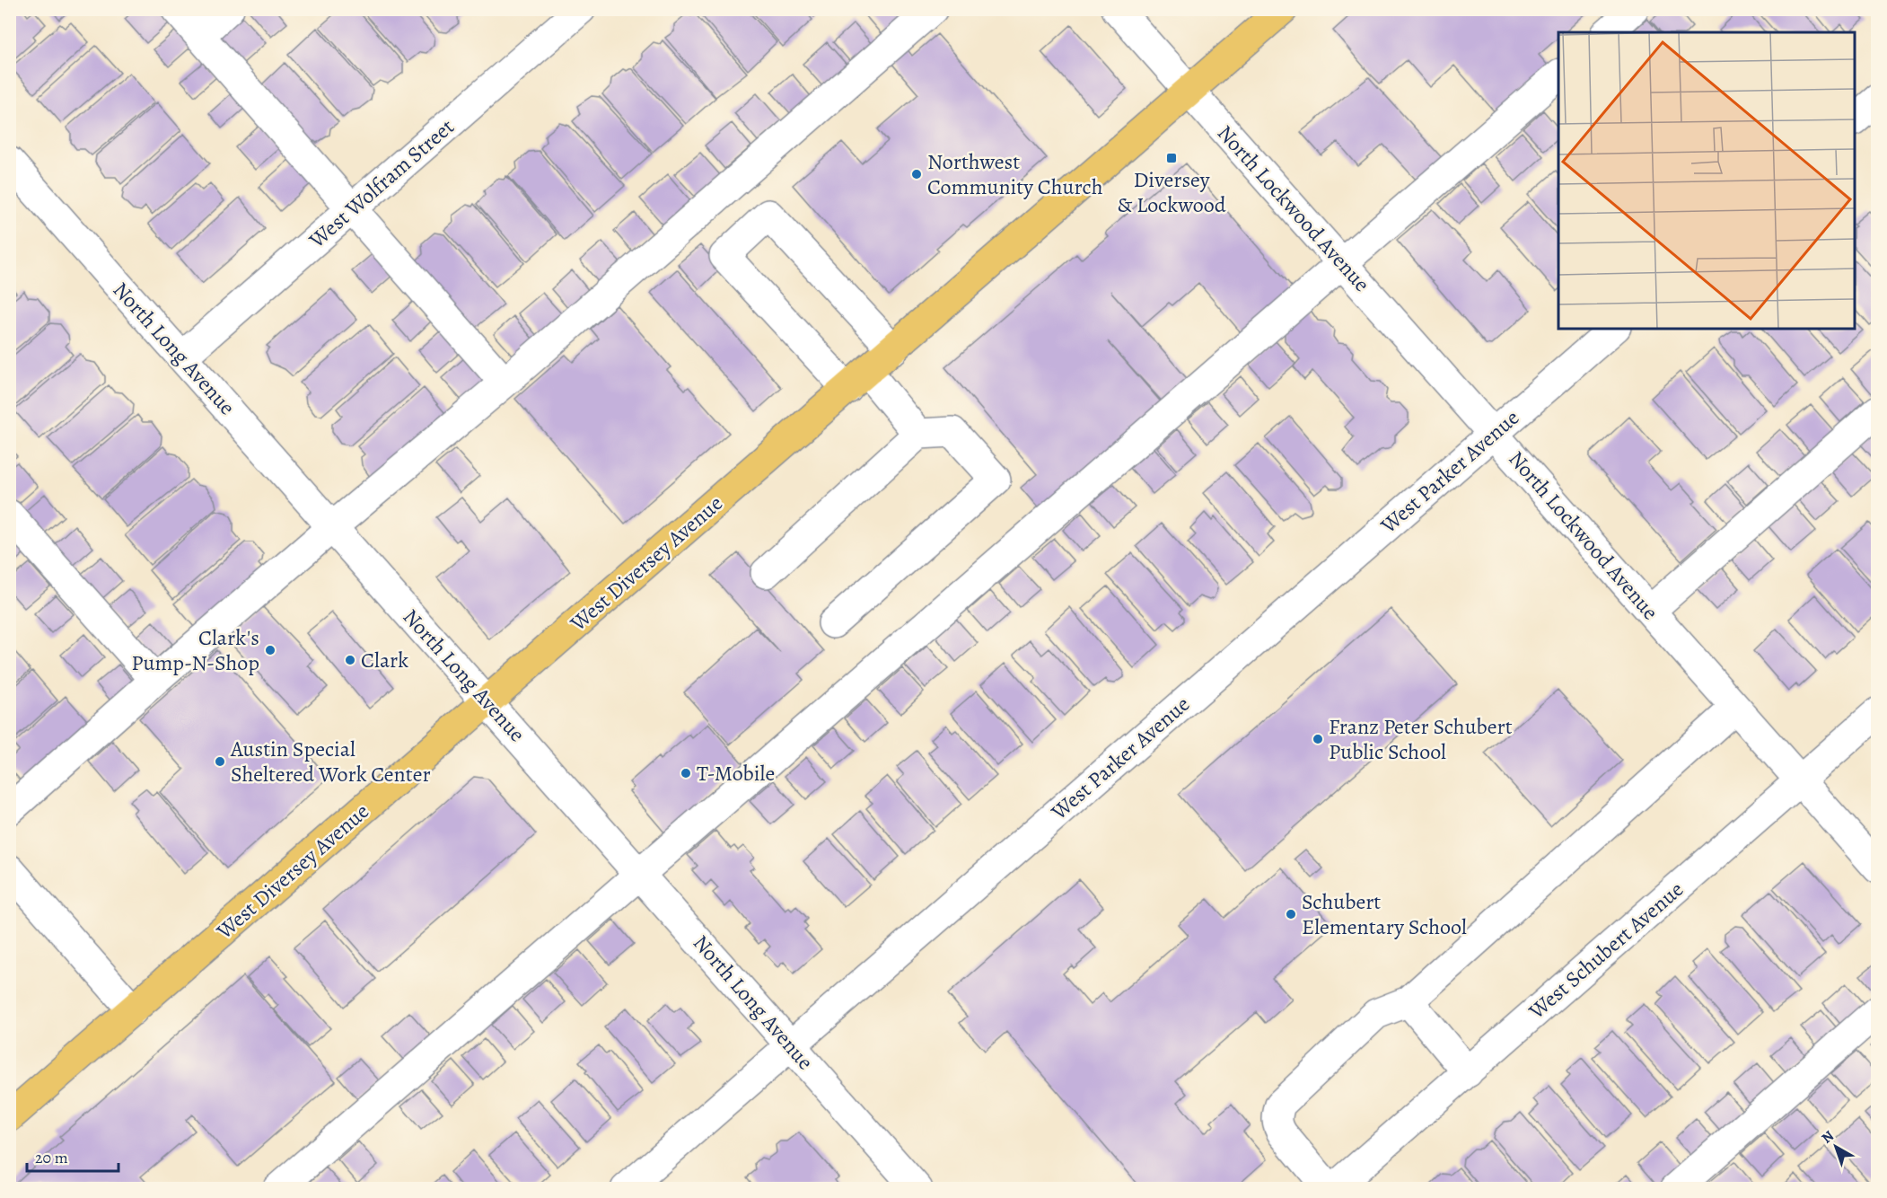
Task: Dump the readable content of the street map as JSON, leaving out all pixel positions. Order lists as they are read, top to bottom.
{
  "streets": {
    "main road": ["West Diversey Avenue"],
    "street": [
      "West Wolfram Street",
      "North Lockwood Avenue",
      "North Long Avenue",
      "West Parker Avenue",
      "West Schubert Avenue"
    ]
  },
  "crossings": [
    ["West Wolfram Street", "North Long Avenue"],
    ["North Lockwood Avenue", "West Parker Avenue"],
    ["North Lockwood Avenue", "West Diversey Avenue"],
    ["North Lockwood Avenue", "West Schubert Avenue"],
    ["North Long Avenue", "West Parker Avenue"],
    ["North Long Avenue", "West Diversey Avenue"]
  ],
  "places": {
    "transit": ["Diversey & Lockwood"],
    "other": [
      "Northwest Community Church",
      "Clark's Pump-N-Shop",
      "Clark",
      "Franz Peter Schubert Public School",
      "Austin Special Sheltered Work Center",
      "T-Mobile",
      "Schubert Elementary School"
    ]
  },
  "scale_bar": "20 m",
  "north": "top left"
}
